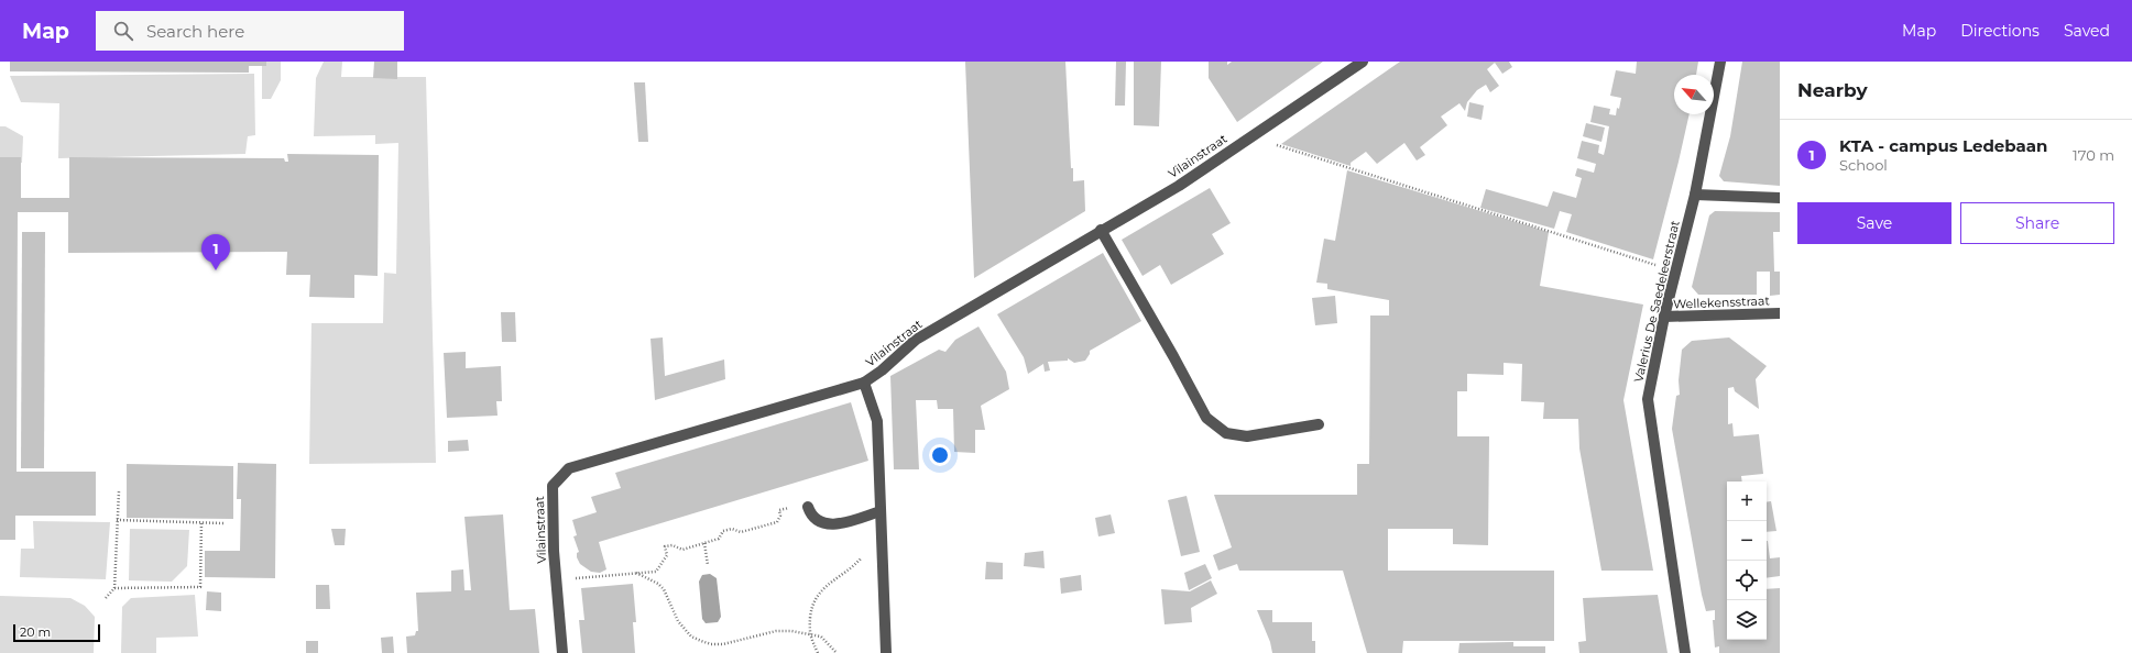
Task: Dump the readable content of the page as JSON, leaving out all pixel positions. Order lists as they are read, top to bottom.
{
  "streets": {
    "street": ["Vilainstraat", "Valerius De Saedeleerstraat", "Wellekensstraat"]
  },
  "crossings": [
    ["Valerius De Saedeleerstraat", "Wellekensstraat"]
  ],
  "scale_bar": "20 m",
  "north": "top left",
  "page": {
    "header": "Map",
    "search": "Search here",
    "nav": ["Map", "Directions", "Saved"],
    "heading": "Nearby",
    "list": [
      {
        "mark": "1",
        "name": "KTA - campus Ledebaan",
        "note": "School",
        "value": "170 m"
      }
    ],
    "buttons": ["Save", "Share"],
    "pins": "1",
    "map_buttons": ["+", "−"],
    "scale": "20 m"
  }
}
